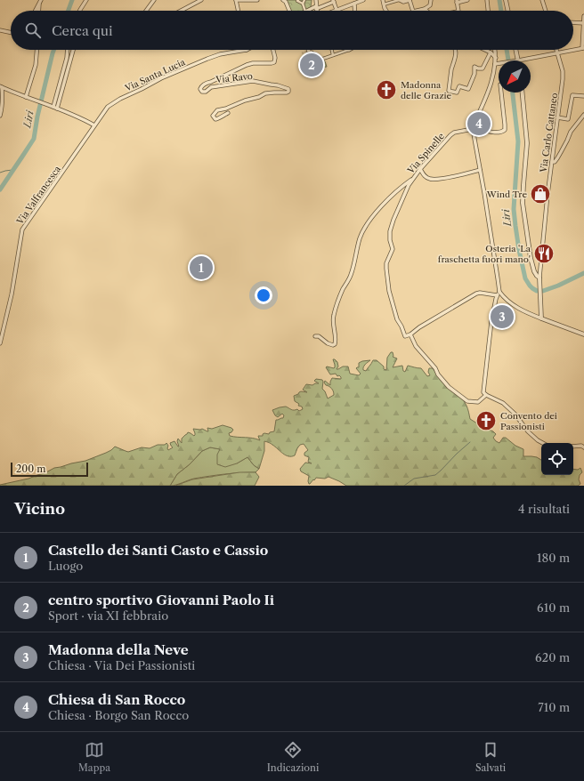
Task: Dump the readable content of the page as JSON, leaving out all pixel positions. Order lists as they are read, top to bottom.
{
  "streets": {
    "street": [
      "Via Santa Lucia",
      "Via Ravo",
      "Via Carlo Cattaneo",
      "Via Spinelle",
      "Via Valfrancesca"
    ]
  },
  "crossings": [
    ["Via Santa Lucia", "Via Valfrancesca"]
  ],
  "water": ["Liri"],
  "places": {
    "church": ["Madonna delle Grazie", "Convento dei Passionisti"],
    "shop": ["Wind Tre"],
    "restaurant": ["Osteria 'La fraschetta fuori mano'"]
  },
  "scale_bar": "200 m",
  "north": "bottom left",
  "page": {
    "search": "Cerca qui",
    "pins": [
      "2",
      "4",
      "1",
      "3"
    ],
    "scale": "200 m",
    "heading": ["Vicino", "4 risultati"],
    "list": [
      {
        "mark": "1",
        "name": "Castello dei Santi Casto e Cassio",
        "note": "Luogo",
        "value": "180 m"
      },
      {
        "mark": "2",
        "name": "centro sportivo Giovanni Paolo Ii",
        "note": "Sport · via XI febbraio",
        "value": "610 m"
      },
      {
        "mark": "3",
        "name": "Madonna della Neve",
        "note": "Chiesa · Via Dei Passionisti",
        "value": "620 m"
      },
      {
        "mark": "4",
        "name": "Chiesa di San Rocco",
        "note": "Chiesa · Borgo San Rocco",
        "value": "710 m"
      }
    ],
    "nav": ["Mappa", "Indicazioni", "Salvati"]
  }
}
